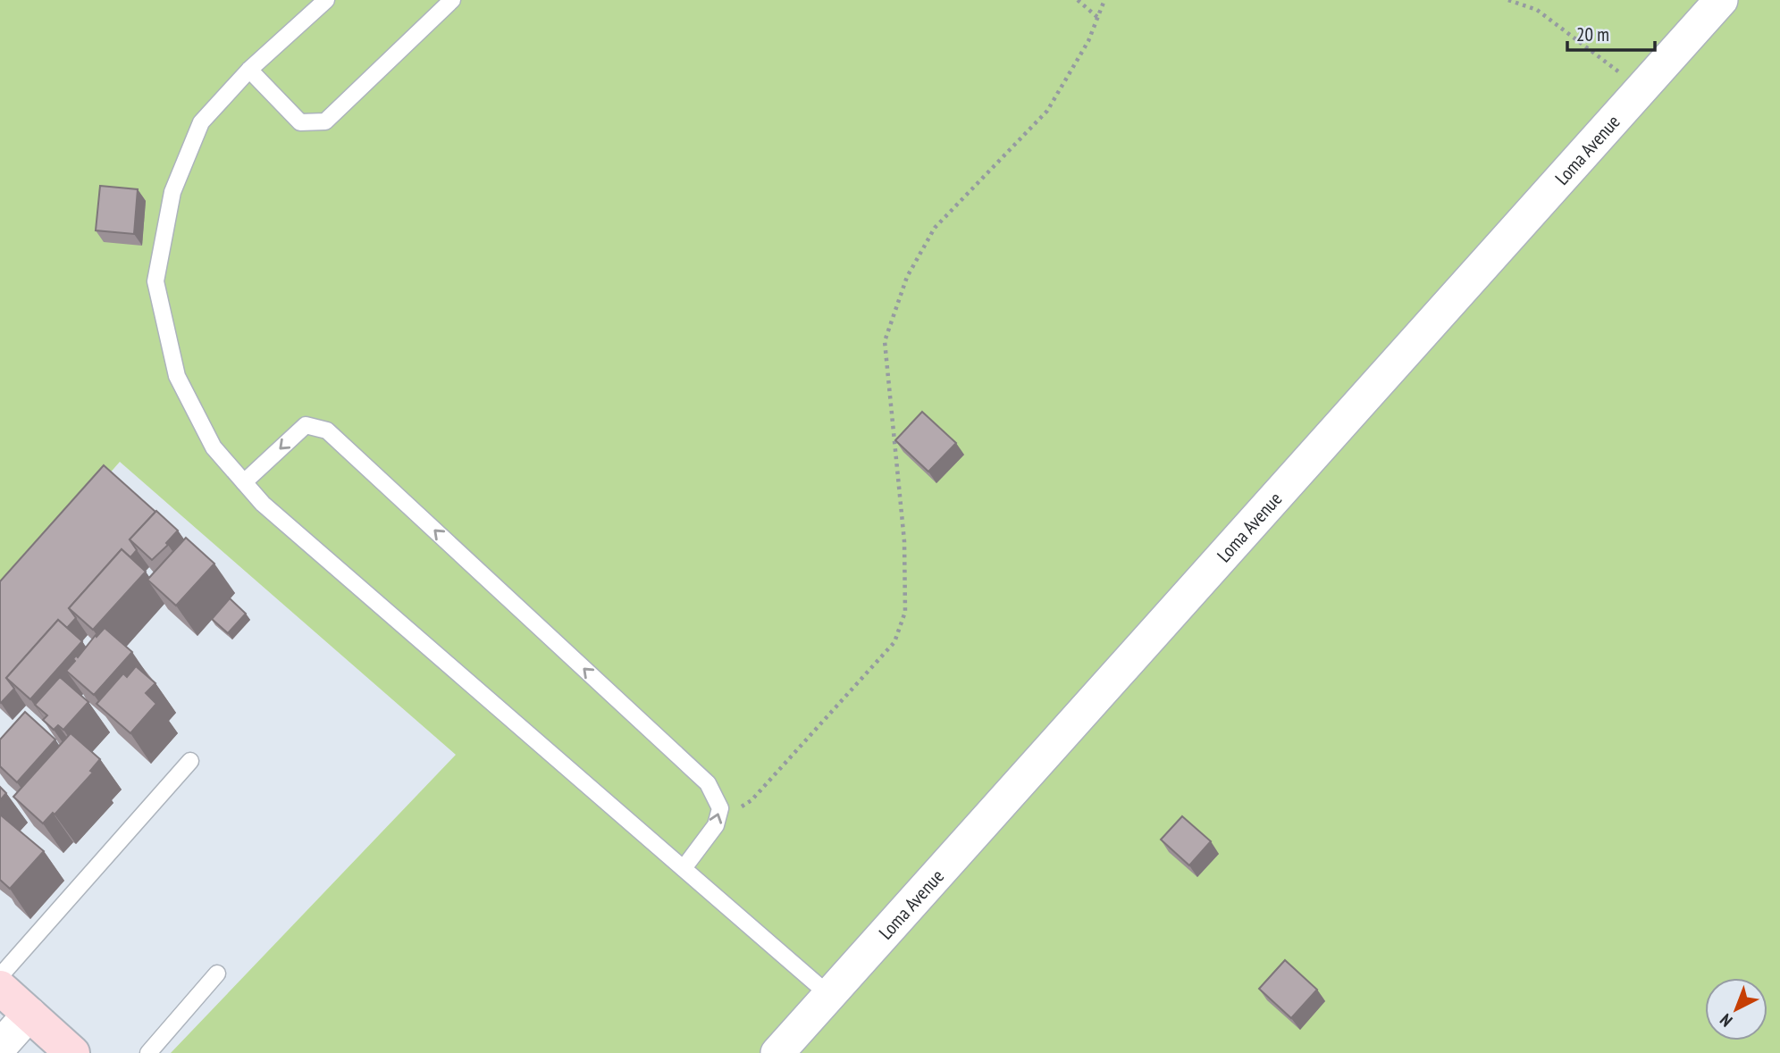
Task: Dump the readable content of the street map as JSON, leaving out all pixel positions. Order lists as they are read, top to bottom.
{
  "streets": {
    "street": ["Loma Avenue"]
  },
  "scale_bar": "20 m",
  "north": "bottom left"
}
